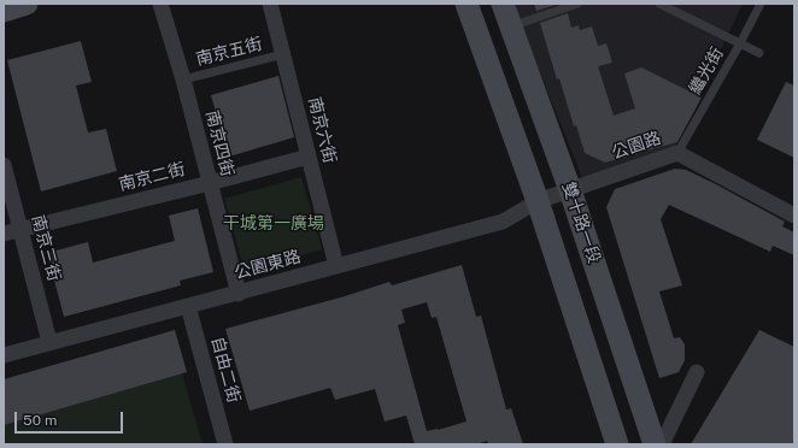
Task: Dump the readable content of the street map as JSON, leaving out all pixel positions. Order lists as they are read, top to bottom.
{
  "streets": {
    "main road": ["雙十路一段"],
    "street": [
      "南京六街",
      "南京四街",
      "公園路",
      "南京二街",
      "南京三街",
      "公園東路",
      "自由二街"
    ],
    "lane": ["南京五街", "繼光街"]
  },
  "crossings": [
    ["南京五街", "南京六街"],
    ["南京五街", "南京四街"],
    ["繼光街", "公園路"],
    ["南京六街", "南京二街"],
    ["南京六街", "公園東路"],
    ["南京四街", "南京二街"],
    ["南京四街", "公園東路"],
    ["公園路", "雙十路一段"],
    ["公園路", "公園東路"],
    ["南京二街", "南京三街"],
    ["雙十路一段", "公園東路"],
    ["南京三街", "公園東路"],
    ["公園東路", "自由二街"]
  ],
  "parks": ["干城第一廣場"],
  "scale_bar": "50 m"
}
